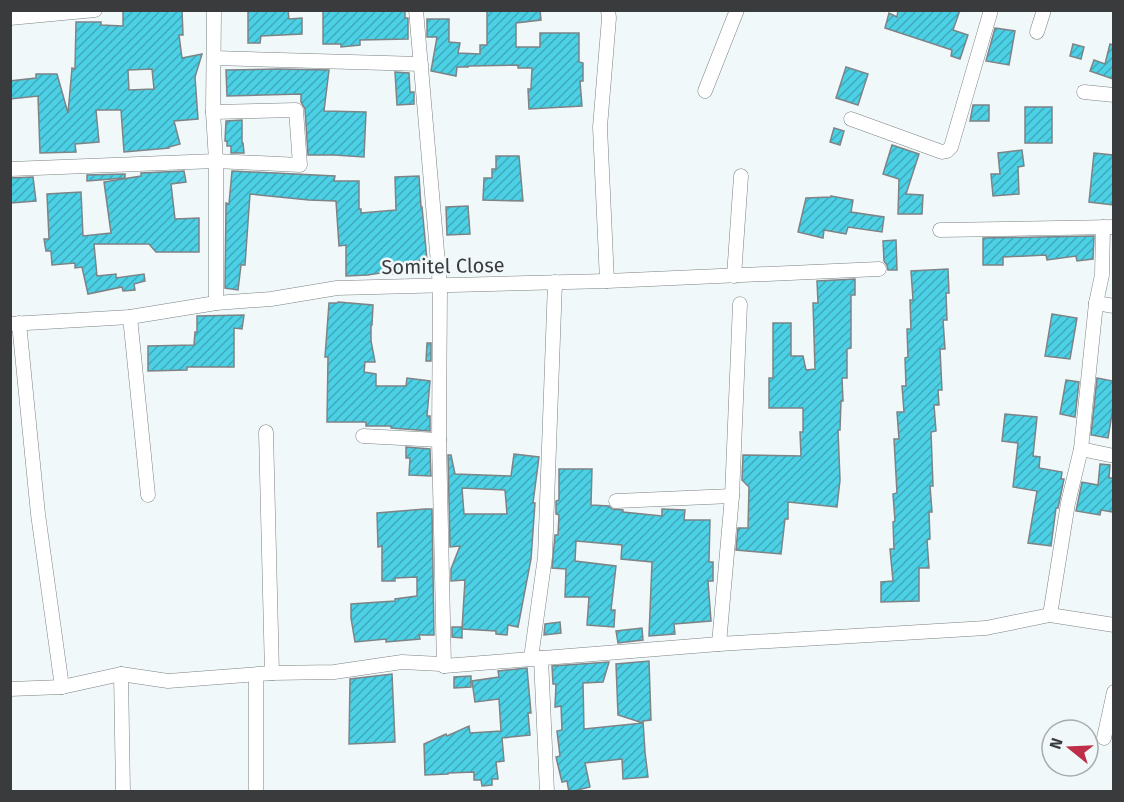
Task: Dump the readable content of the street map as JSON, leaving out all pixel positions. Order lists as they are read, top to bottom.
{
  "streets": {
    "street": ["Somitel Close"]
  },
  "north": "left"
}
